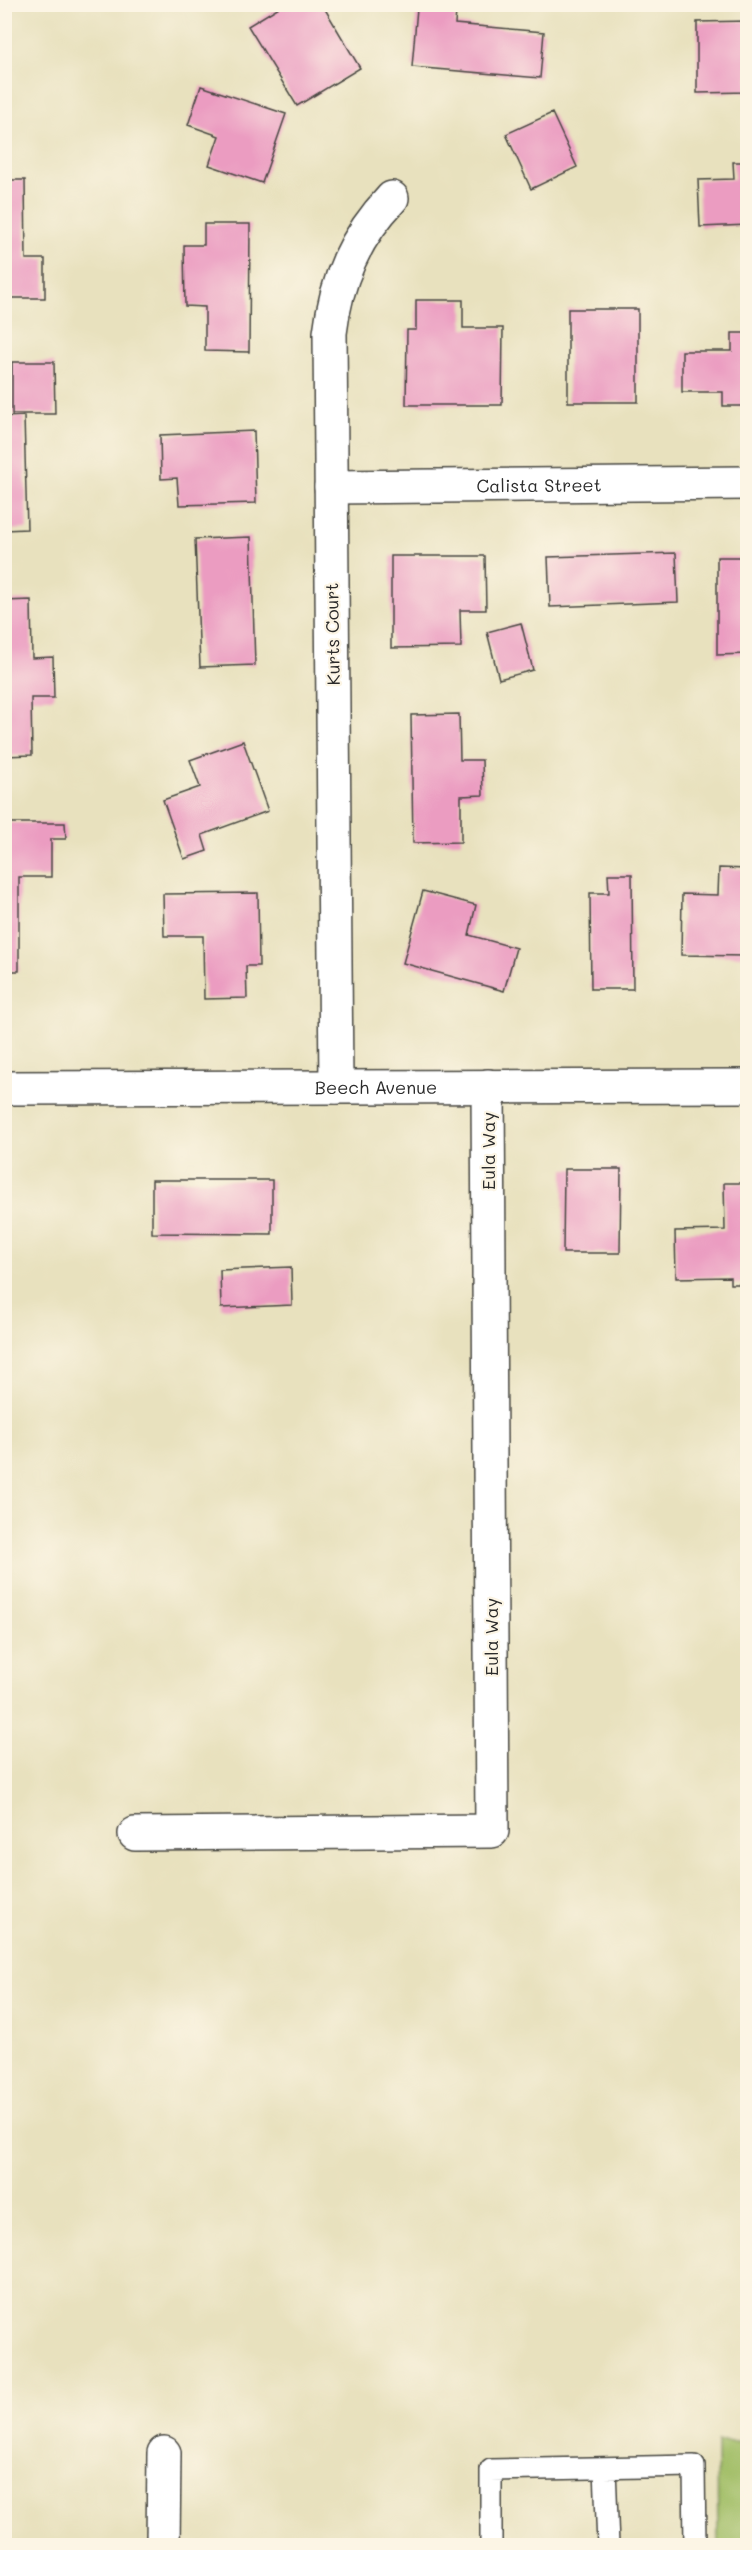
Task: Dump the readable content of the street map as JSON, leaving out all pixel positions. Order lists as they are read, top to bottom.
{
  "streets": {
    "street": [
      "Calista Street",
      "Kurts Court",
      "Beech Avenue",
      "Eula Way"
    ]
  },
  "crossings": [
    ["Calista Street", "Kurts Court"],
    ["Kurts Court", "Beech Avenue"],
    ["Beech Avenue", "Eula Way"]
  ]
}
